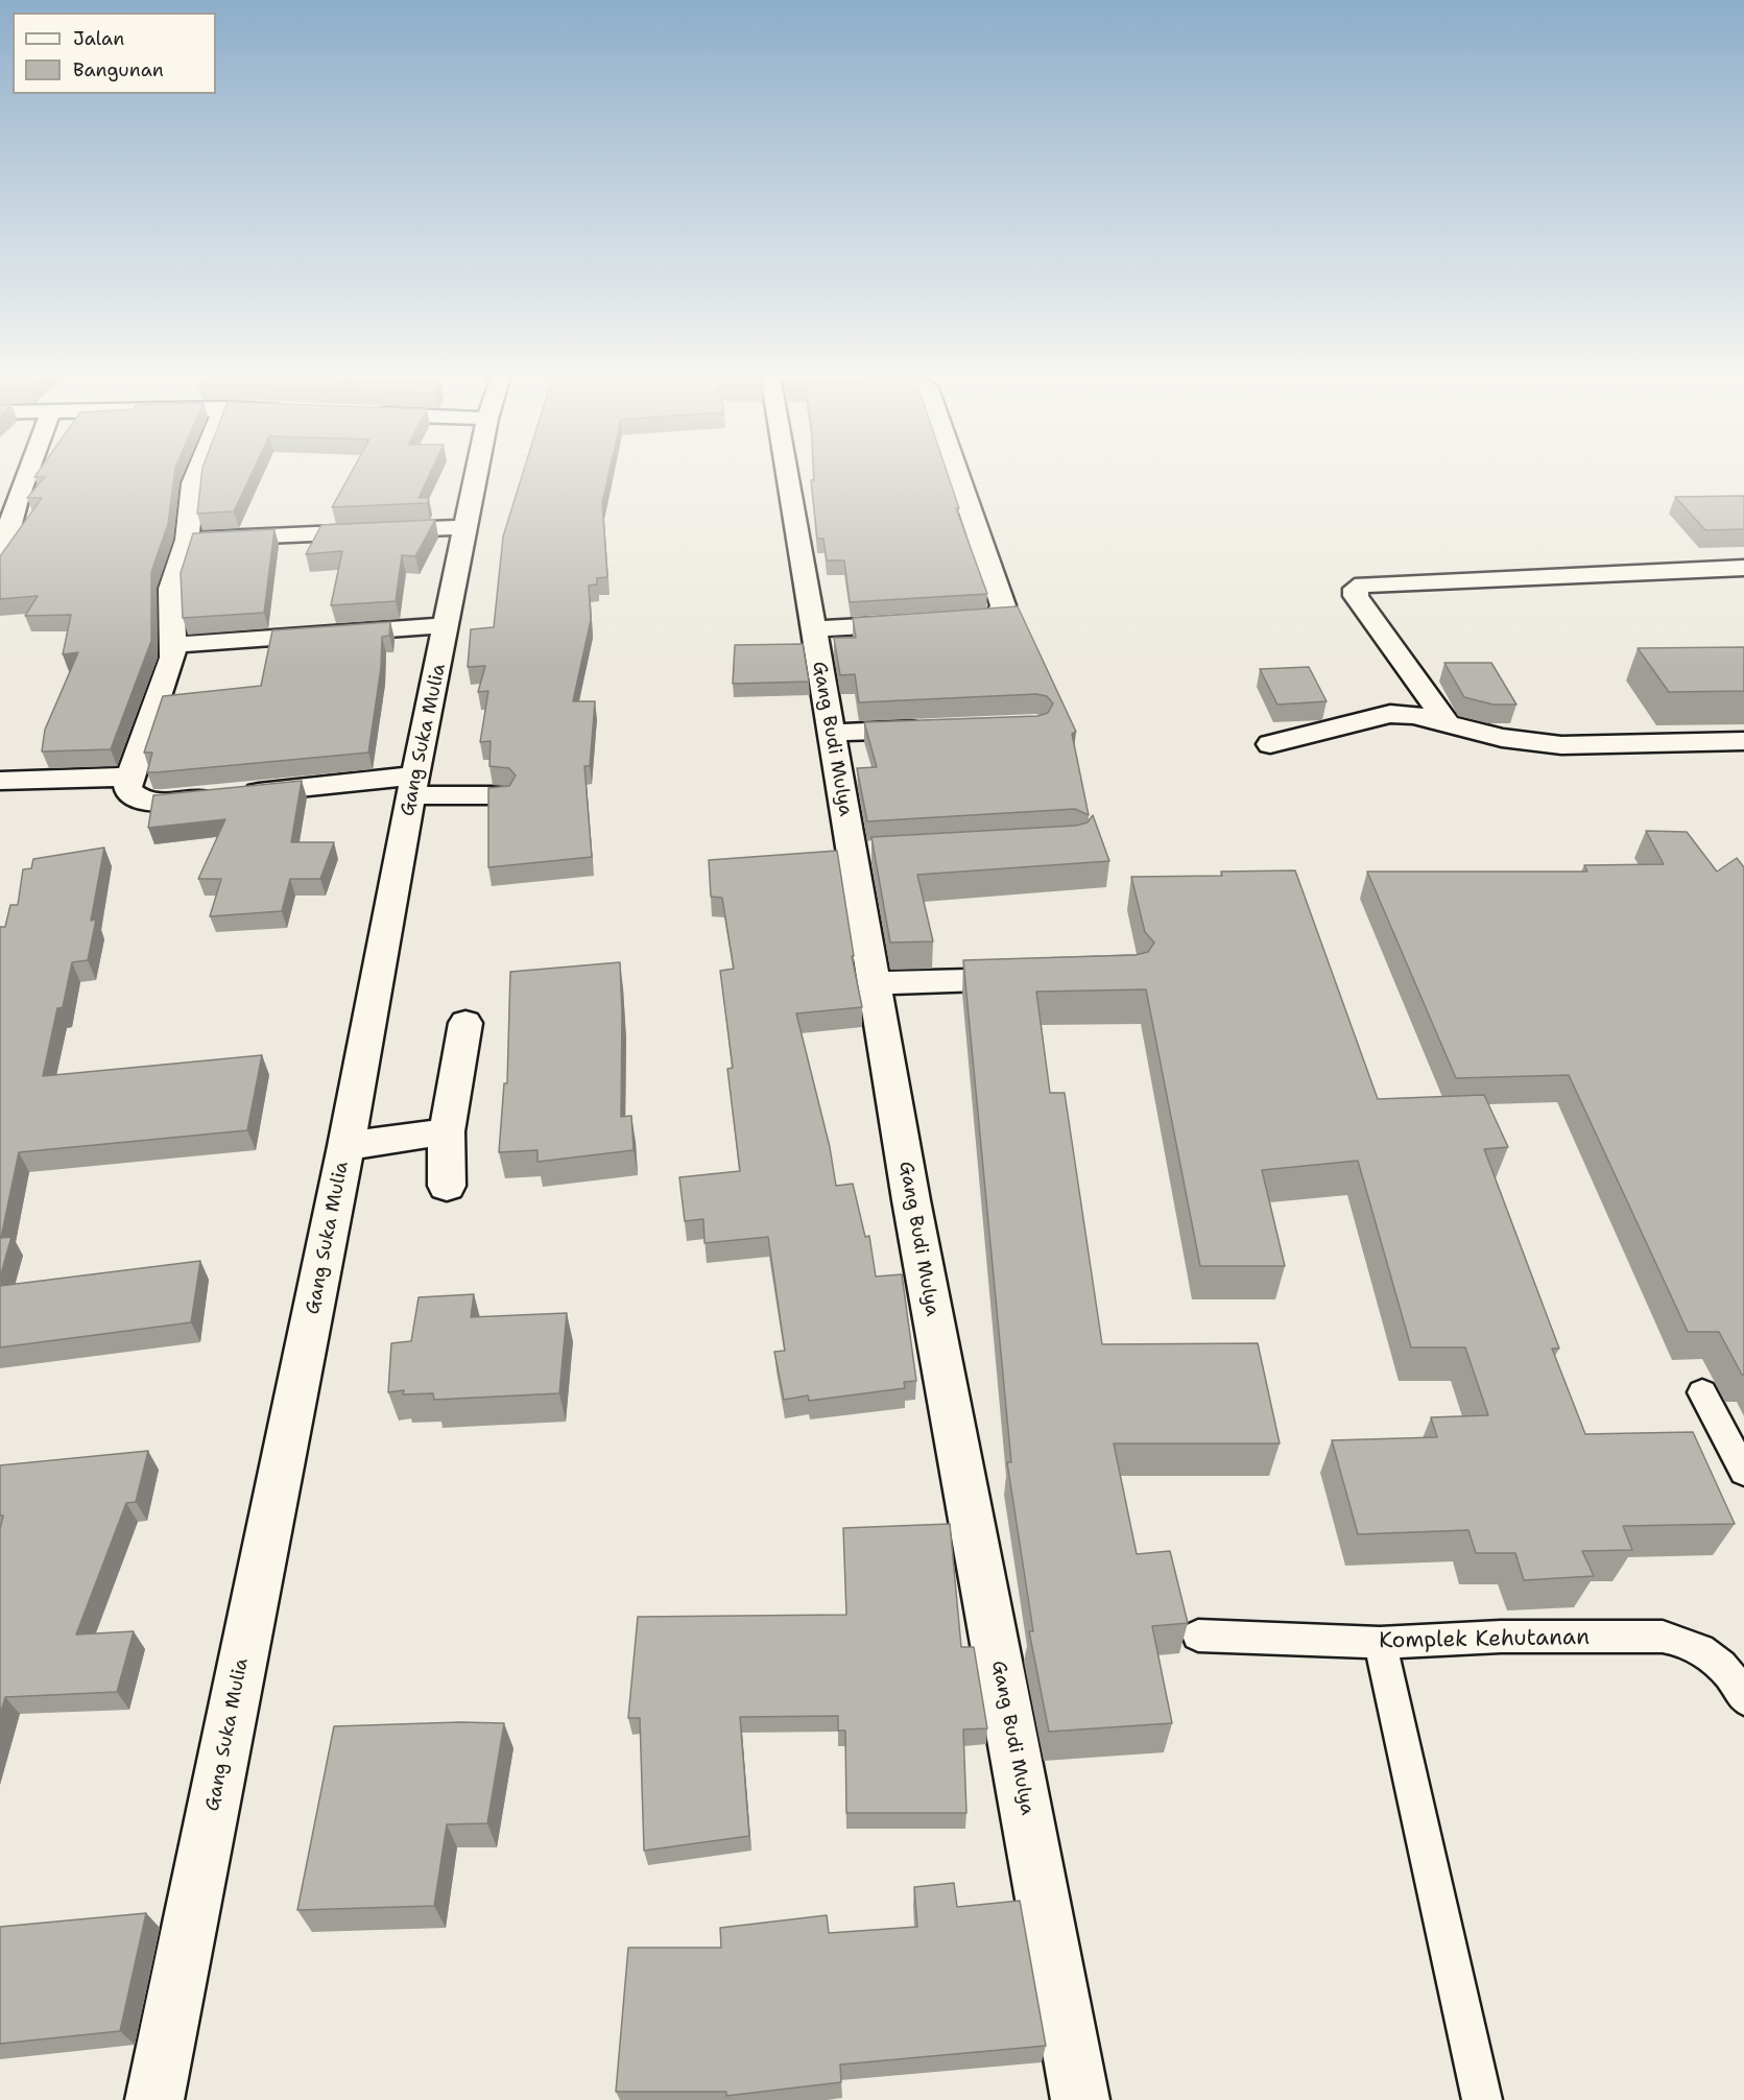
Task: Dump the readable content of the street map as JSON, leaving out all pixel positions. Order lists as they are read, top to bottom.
{
  "streets": {
    "street": ["Gang Budi Mulya", "Gang Suka Mulia"],
    "lane": ["Komplek Kehutanan"]
  },
  "legend": ["Jalan", "Bangunan"]
}
